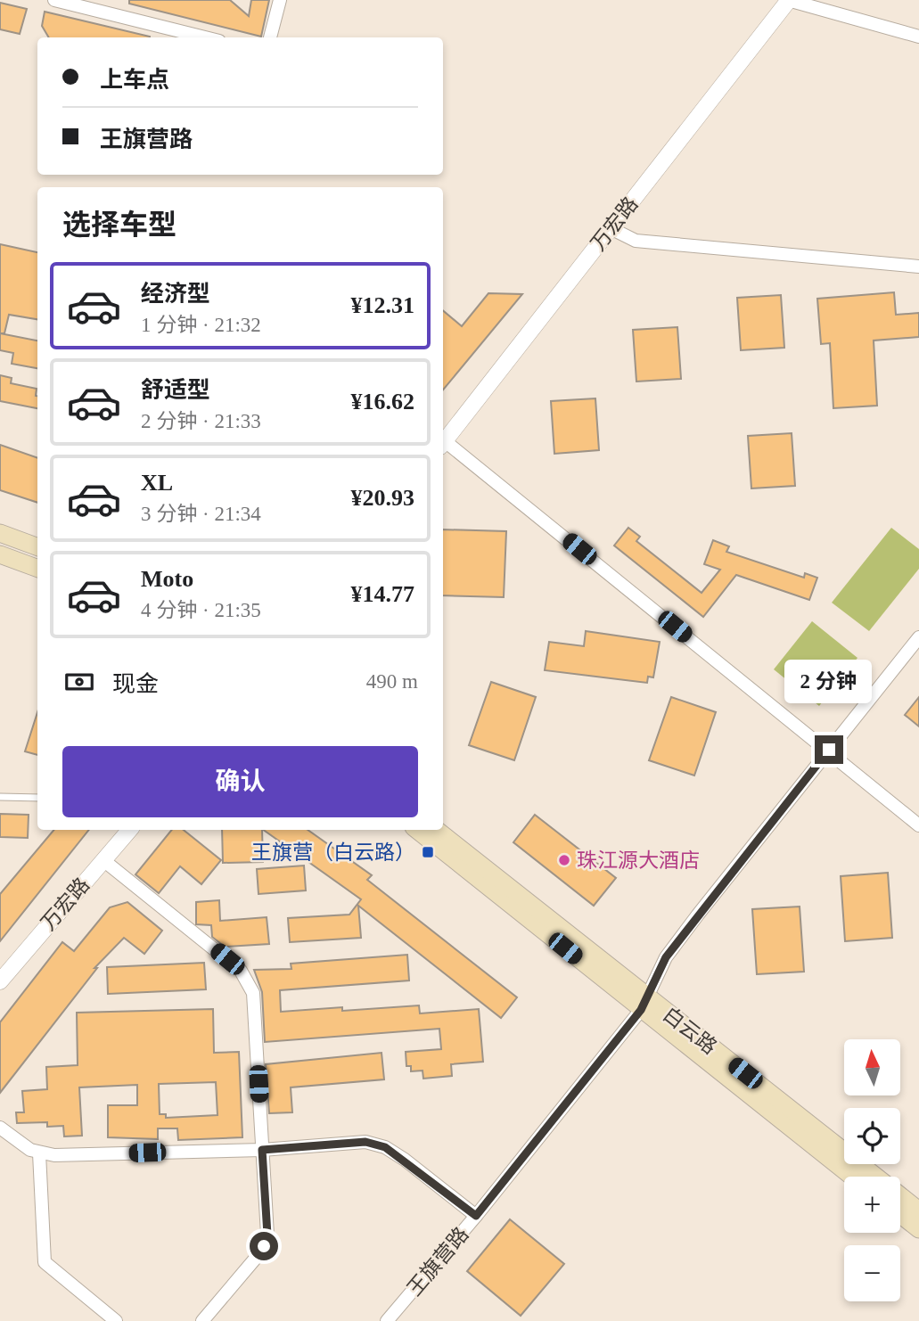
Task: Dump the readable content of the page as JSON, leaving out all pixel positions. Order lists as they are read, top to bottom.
{
  "streets": {
    "main road": ["白云路"],
    "street": ["万宏路", "王旗营路"]
  },
  "crossings": [
    ["白云路", "王旗营路"]
  ],
  "places": {
    "transit": ["王旗营（白云路）"],
    "other": ["珠江源大酒店"]
  },
  "north": "top",
  "page": {
    "banner": ["上车点", "王旗营路"],
    "heading": "选择车型",
    "list": [
      {
        "name": "经济型",
        "note": "1 分钟 · 21:32",
        "value": "¥12.31"
      },
      {
        "name": "舒适型",
        "note": "2 分钟 · 21:33",
        "value": "¥16.62"
      },
      {
        "name": "XL",
        "note": "3 分钟 · 21:34",
        "value": "¥20.93"
      },
      {
        "name": "Moto",
        "note": "4 分钟 · 21:35",
        "value": "¥14.77"
      }
    ],
    "pay": ["现金", "490 m"],
    "bubble": "2 分钟",
    "buttons": "确认",
    "map_buttons": ["+", "−"]
  }
}
